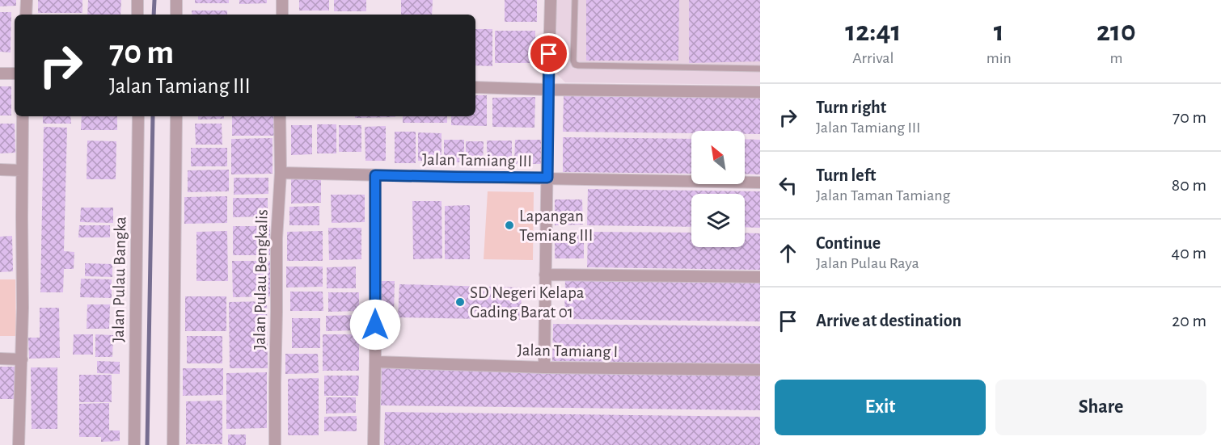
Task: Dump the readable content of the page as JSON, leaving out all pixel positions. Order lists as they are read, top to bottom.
{
  "streets": {
    "street": [
      "Jalan Tamiang III",
      "Jalan Pulau Bangka",
      "Jalan Pulau Bengkalis",
      "Jalan Tamiang I"
    ]
  },
  "crossings": [
    ["Jalan Tamiang III", "Jalan Pulau Bengkalis"]
  ],
  "places": ["Lapangan Temiang III", "SD Negeri Kelapa Gading Barat 01"],
  "north": "top left",
  "page": {
    "eta": [
      "12:41",
      "Arrival",
      "1",
      "min",
      "210",
      "m"
    ],
    "turn": ["70 m", "Jalan Tamiang III"],
    "list": [
      {
        "name": "Turn right",
        "note": "Jalan Tamiang III",
        "value": "70 m"
      },
      {
        "name": "Turn left",
        "note": "Jalan Taman Tamiang",
        "value": "80 m"
      },
      {
        "name": "Continue",
        "note": "Jalan Pulau Raya",
        "value": "40 m"
      },
      {
        "name": "Arrive at destination",
        "value": "20 m"
      }
    ],
    "buttons": ["Exit", "Share"]
  }
}
